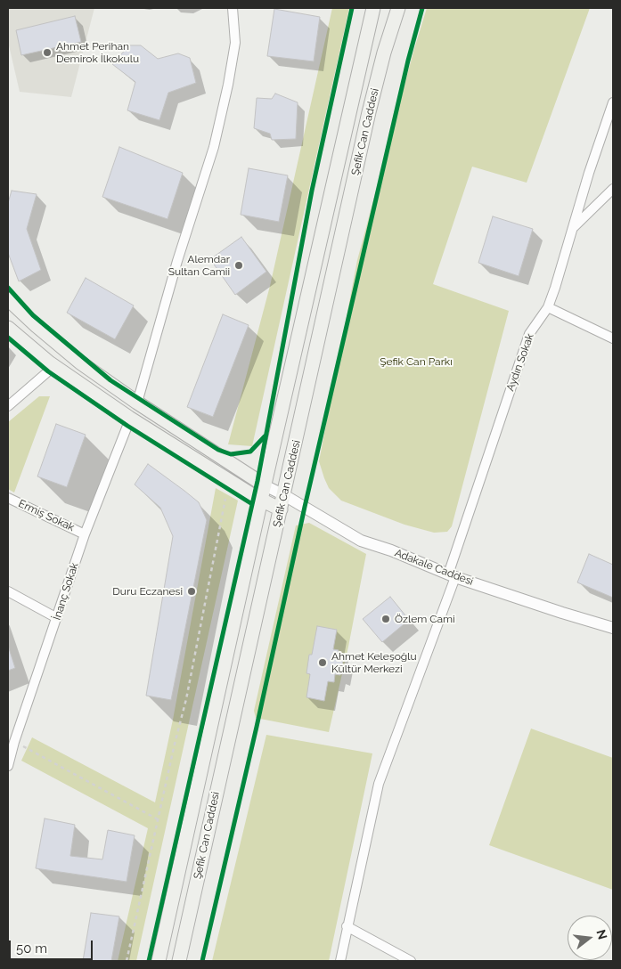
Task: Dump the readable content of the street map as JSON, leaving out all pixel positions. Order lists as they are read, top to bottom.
{
  "streets": {
    "main road": ["Şefik Can Caddesi"],
    "street": [
      "Aydın Sokak",
      "Ermiş Sokak",
      "Adakale Caddesi",
      "İnanç Sokak"
    ]
  },
  "crossings": [
    ["Şefik Can Caddesi", "Adakale Caddesi"],
    ["Aydın Sokak", "Adakale Caddesi"],
    ["Ermiş Sokak", "İnanç Sokak"]
  ],
  "parks": ["Şefik Can Parkı"],
  "places": [
    "Ahmet Perihan Demirok İlkokulu",
    "Alemdar Sultan Camii",
    "Duru Eczanesi",
    "Özlem Cami",
    "Ahmet Keleşoğlu Kültür Merkezi"
  ],
  "scale_bar": "50 m",
  "north": "right"
}
